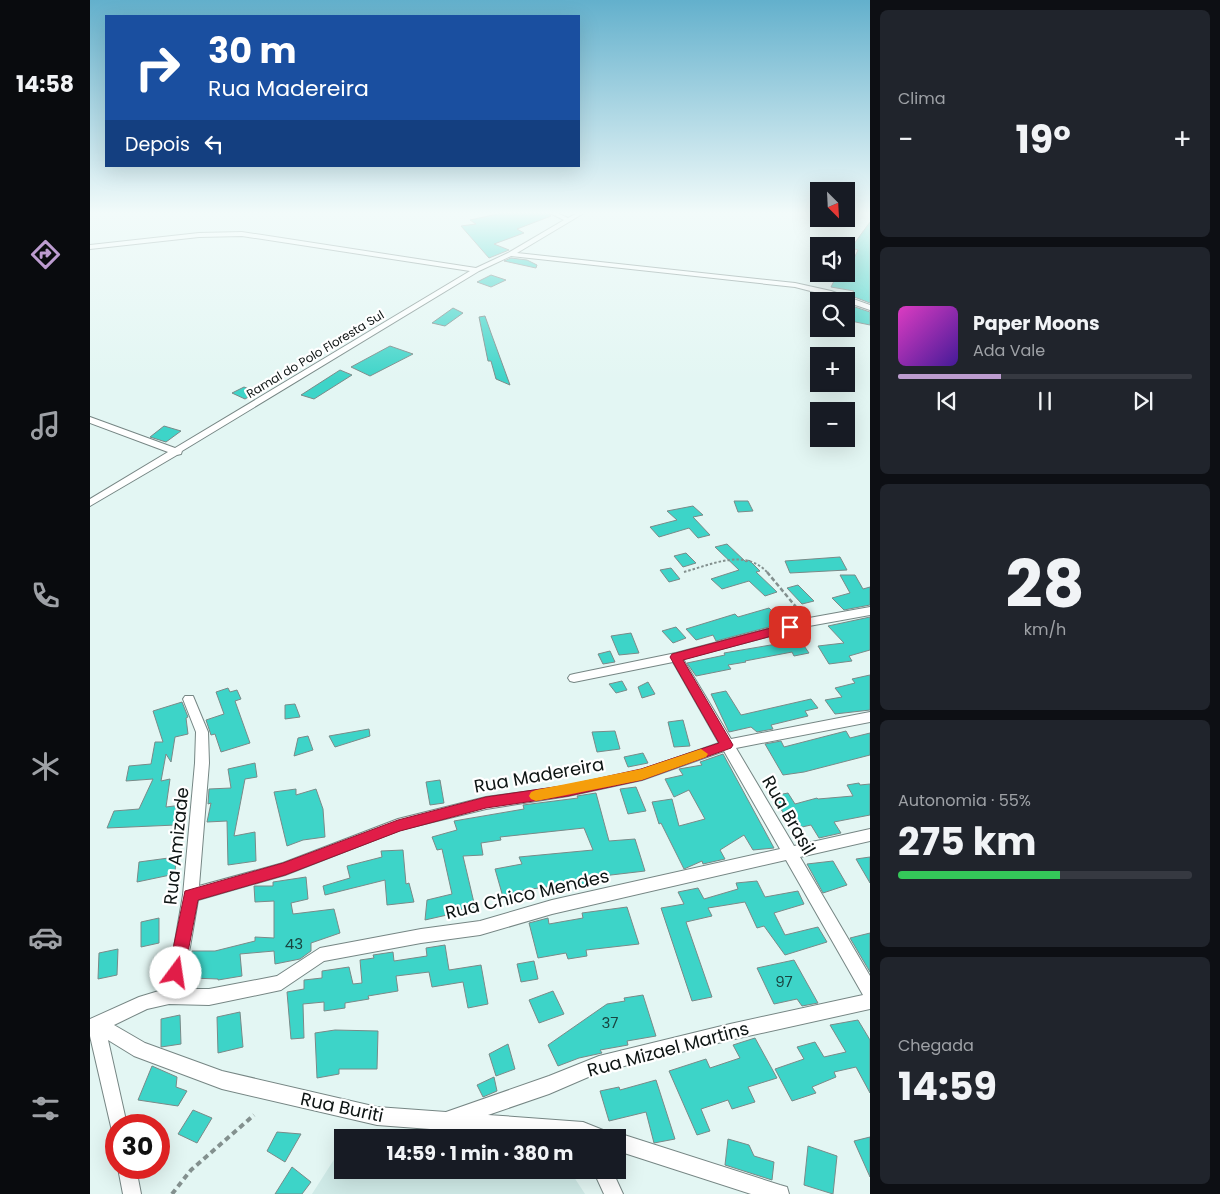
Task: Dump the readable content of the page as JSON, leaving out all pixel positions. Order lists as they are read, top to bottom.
{
  "streets": {
    "street": [
      "Ramal do Polo Floresta Sul",
      "Rua Madereira",
      "Rua Brasil",
      "Rua Amizade",
      "Rua Chico Mendes",
      "Rua Mizael Martins",
      "Rua Buriti"
    ]
  },
  "crossings": [
    ["Rua Madereira", "Rua Brasil"],
    ["Rua Madereira", "Rua Amizade"],
    ["Rua Brasil", "Rua Chico Mendes"],
    ["Rua Amizade", "Rua Chico Mendes"],
    ["Rua Chico Mendes", "Rua Buriti"],
    ["Rua Mizael Martins", "Rua Buriti"]
  ],
  "house_numbers": ["43", "97", "37"],
  "north": "bottom right",
  "page": {
    "tabs": "14:58",
    "tile": [
      "Clima",
      ["28", "km/h"],
      ["Autonomia · 55%", "275 km"],
      ["Chegada", "14:59"]
    ],
    "turn": ["30 m", "Rua Madereira"],
    "heat": ["−", "19°", "+"],
    "then": "Depois",
    "map_buttons": ["+", "−"],
    "song": ["Paper Moons", "Ada Vale"],
    "limit": "30",
    "trip": "14:59 · 1 min · 380 m"
  }
}
